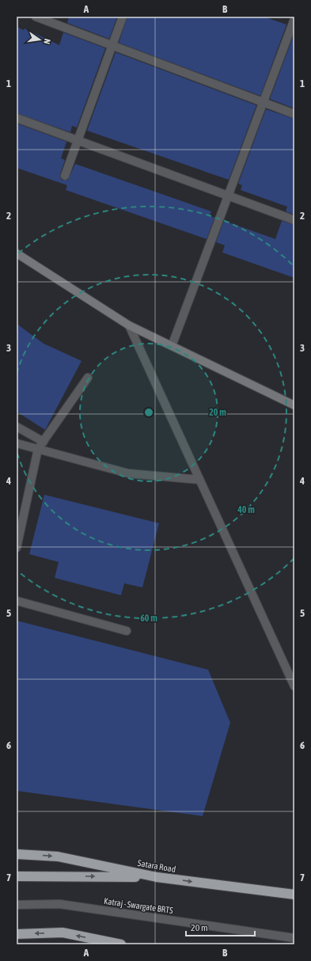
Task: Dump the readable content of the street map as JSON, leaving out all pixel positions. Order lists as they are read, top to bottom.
{
  "streets": {
    "highway": ["Satara Road"],
    "street": ["Katraj - Swargate BRTS"]
  },
  "scale_bar": "20 m",
  "north": "right",
  "grid": {
    "columns": ["A", "B"],
    "rows": [
      "1",
      "2",
      "3",
      "4",
      "5",
      "6",
      "7"
    ]
  },
  "rings": ["20 m", "40 m", "60 m"]
}
